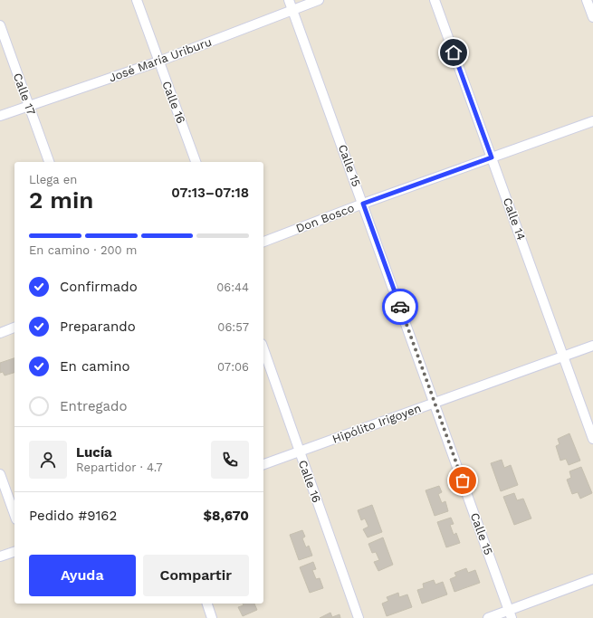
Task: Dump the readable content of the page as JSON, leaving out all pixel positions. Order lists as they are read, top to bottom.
{
  "streets": {
    "street": [
      "José María Uriburu",
      "Calle 17",
      "Calle 16",
      "Calle 15",
      "Don Bosco",
      "Calle 14",
      "Hipólito Irigoyen"
    ]
  },
  "crossings": [
    ["José María Uriburu", "Calle 17"],
    ["José María Uriburu", "Calle 16"],
    ["José María Uriburu", "Calle 15"],
    ["Calle 16", "Hipólito Irigoyen"],
    ["Calle 15", "Don Bosco"],
    ["Calle 15", "Hipólito Irigoyen"],
    ["Don Bosco", "Calle 14"],
    ["Calle 14", "Hipólito Irigoyen"]
  ],
  "page": {
    "heading": ["2 min", "Llega en", "07:13–07:18"],
    "panel": [
      "Lucía",
      "Repartidor · 4.7",
      "Pedido #9162",
      "$8,670"
    ],
    "bar": "En camino · 200 m",
    "list": [
      ["Confirmado", "06:44"],
      ["Preparando", "06:57"],
      ["En camino", "07:06"],
      "Entregado"
    ],
    "buttons": ["Ayuda", "Compartir"]
  }
}
